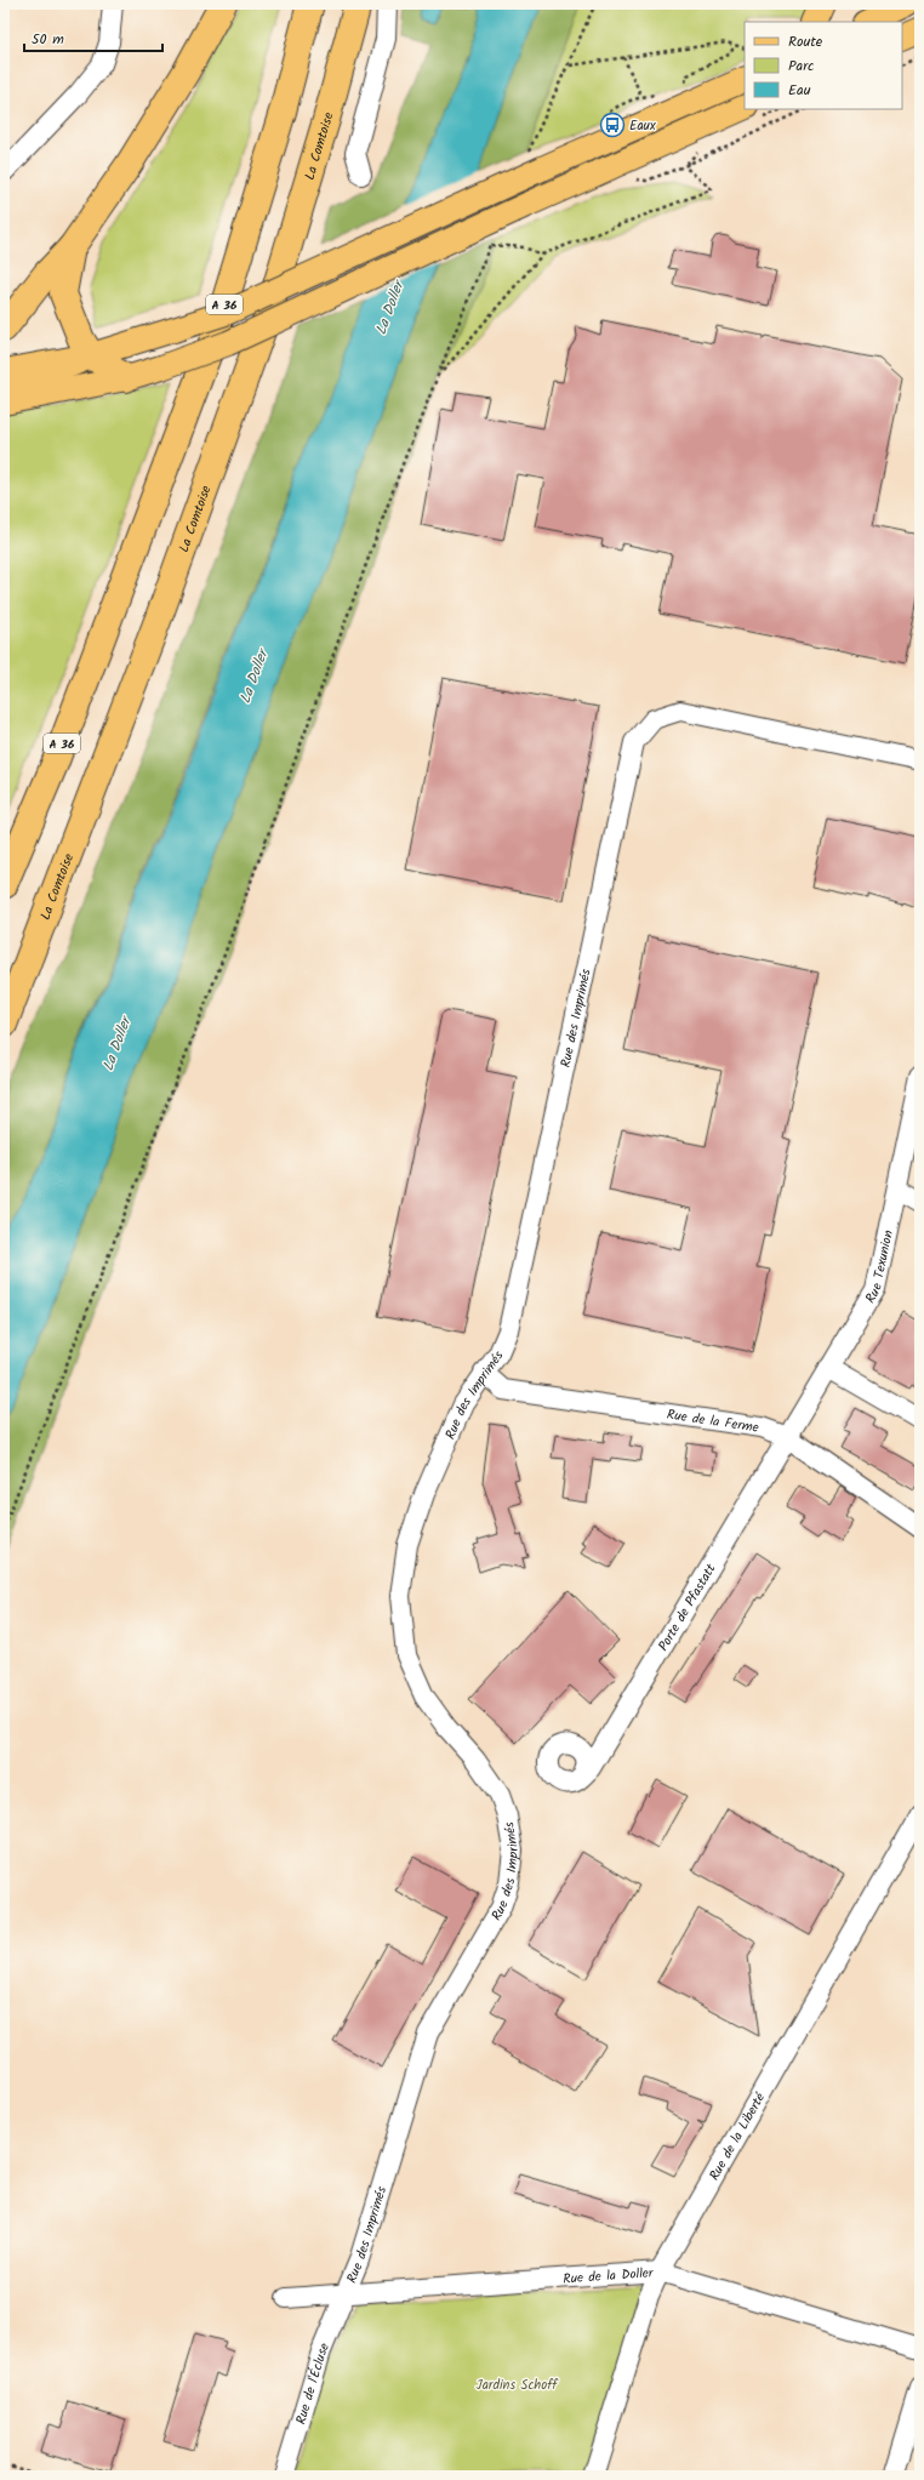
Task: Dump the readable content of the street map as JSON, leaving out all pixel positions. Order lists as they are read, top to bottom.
{
  "streets": {
    "highway": ["La Comtoise", "A 36"],
    "street": [
      "Rue des Imprimés",
      "Rue Texunion",
      "Rue de la Ferme",
      "Porte de Pfastatt",
      "Rue de la Liberté",
      "Rue de la Doller",
      "Rue de l'Écluse"
    ]
  },
  "crossings": [
    ["Rue des Imprimés", "Rue de la Ferme"],
    ["Rue des Imprimés", "Rue de la Doller"],
    ["Rue des Imprimés", "Rue de l'Écluse"],
    ["Rue Texunion", "Rue de la Ferme"],
    ["Rue Texunion", "Porte de Pfastatt"],
    ["Rue de la Ferme", "Porte de Pfastatt"],
    ["Rue de la Liberté", "Rue de la Doller"],
    ["Rue de la Doller", "Rue de l'Écluse"]
  ],
  "water": ["La Doller"],
  "parks": ["Jardins Schoff"],
  "places": {
    "bus stop": ["Eaux"]
  },
  "legend": ["Route", "Parc", "Eau"],
  "scale_bar": "50 m"
}
